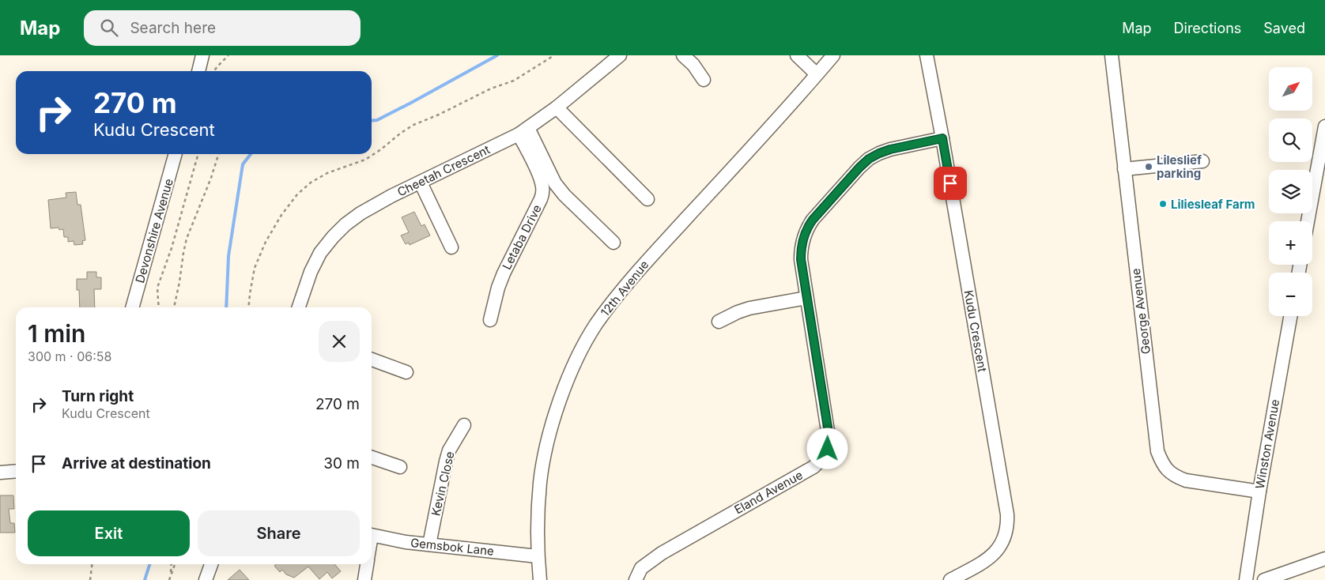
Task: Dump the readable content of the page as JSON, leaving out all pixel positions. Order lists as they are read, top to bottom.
{
  "streets": {
    "street": [
      "Cheetah Crescent",
      "Devonshire Avenue",
      "Letaba Drive",
      "12th Avenue",
      "George Avenue",
      "Kudu Crescent",
      "Winston Avenue",
      "Kevin Close",
      "Eland Avenue",
      "Gemsbok Lane"
    ]
  },
  "crossings": [
    ["Cheetah Crescent", "Letaba Drive"],
    ["12th Avenue", "Gemsbok Lane"],
    ["George Avenue", "Winston Avenue"],
    ["Kudu Crescent", "Eland Avenue"],
    ["Kevin Close", "Gemsbok Lane"]
  ],
  "places": ["Lileslief parking", "Liliesleaf Farm"],
  "north": "top right",
  "page": {
    "header": "Map",
    "search": "Search here",
    "nav": ["Map", "Directions", "Saved"],
    "map_buttons": ["+", "−"],
    "turn": ["270 m", "Kudu Crescent"],
    "heading": ["1 min", "300 m · 06:58"],
    "list": [
      {
        "name": "Turn right",
        "note": "Kudu Crescent",
        "value": "270 m"
      },
      {
        "name": "Arrive at destination",
        "value": "30 m"
      }
    ],
    "buttons": ["Exit", "Share"]
  }
}
